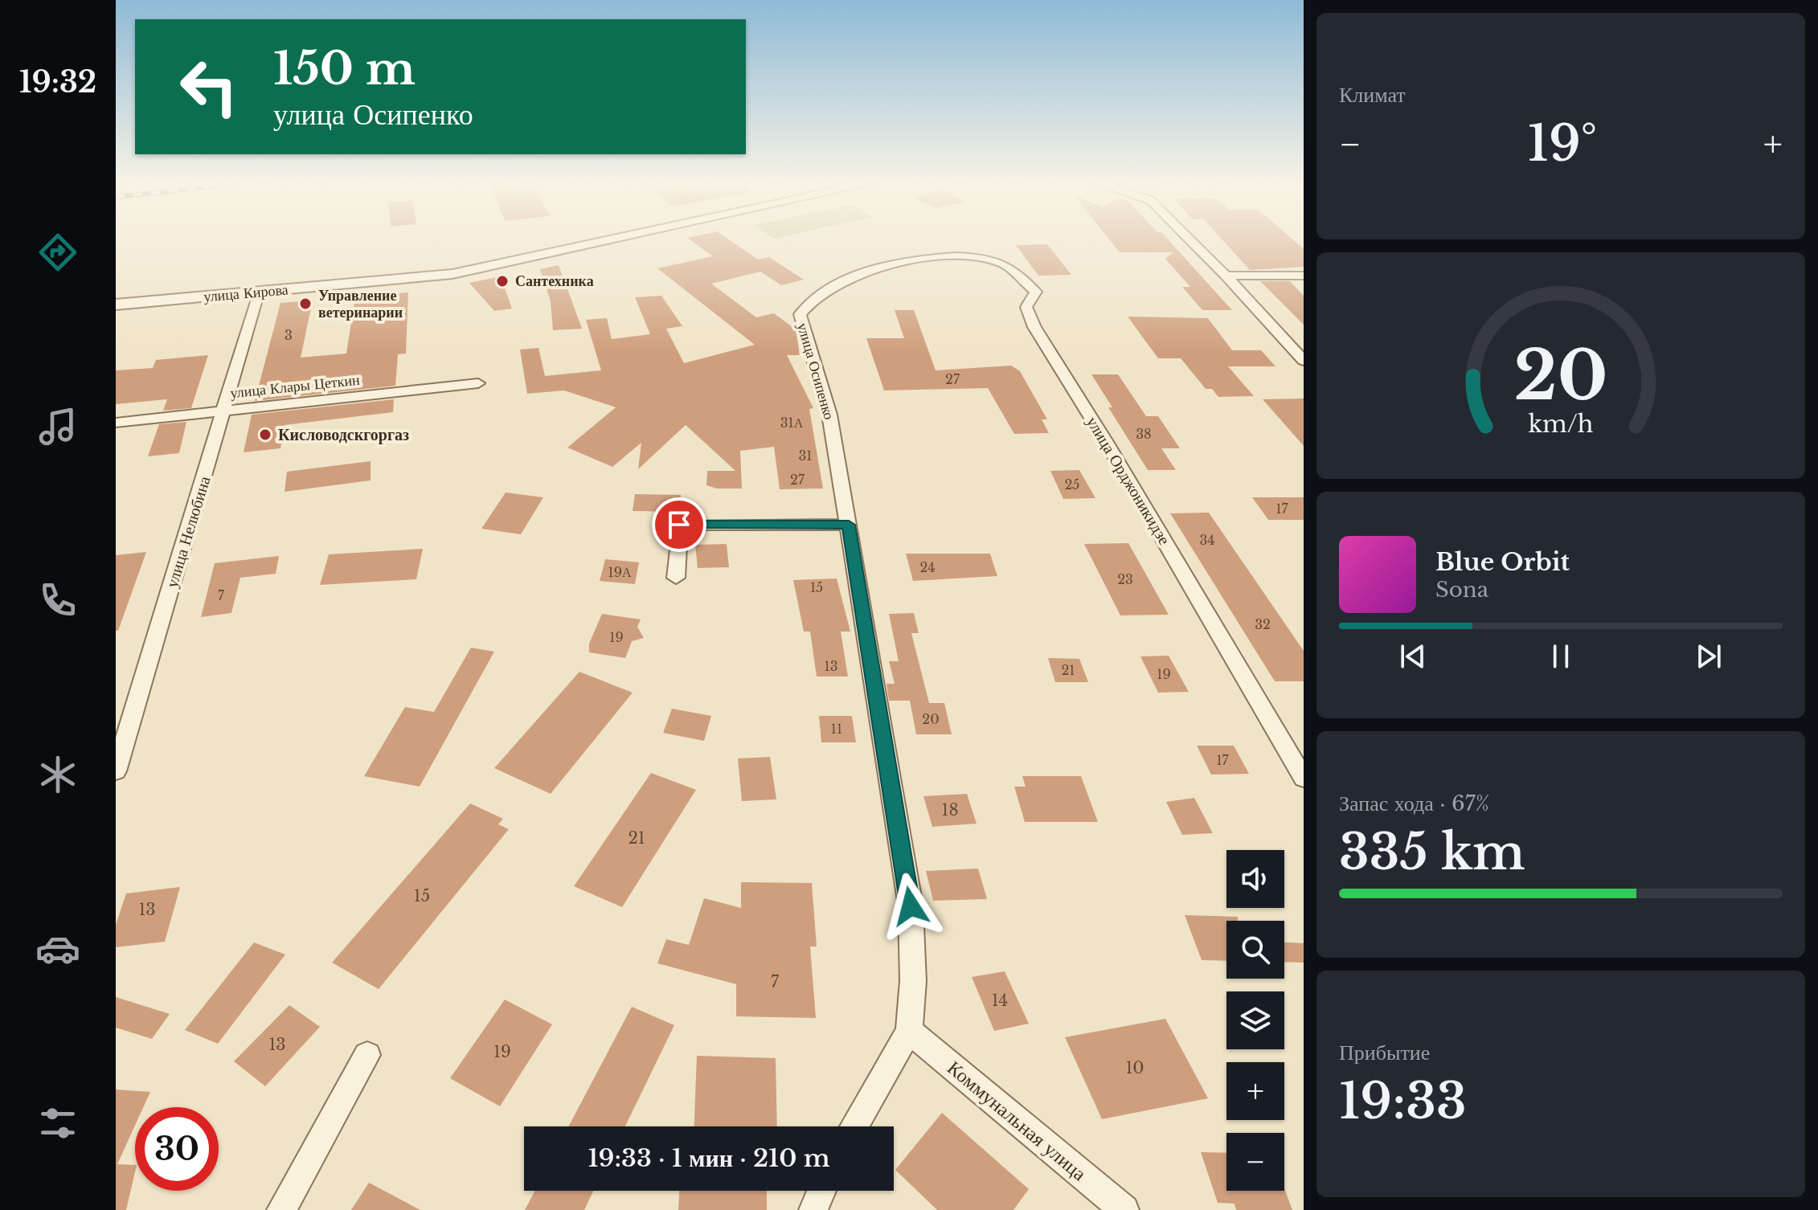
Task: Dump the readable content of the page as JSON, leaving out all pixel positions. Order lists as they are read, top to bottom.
{
  "streets": {
    "street": [
      "улица Кирова",
      "улица Осипенко",
      "улица Клары Цеткин",
      "улица Орджоникидзе",
      "улица Нелюбина",
      "Коммунальная улица"
    ]
  },
  "crossings": [
    ["улица Кирова", "улица Нелюбина"],
    ["улица Осипенко", "улица Орджоникидзе"],
    ["улица Осипенко", "Коммунальная улица"],
    ["улица Клары Цеткин", "улица Нелюбина"]
  ],
  "places": ["Сантехника", "Управление ветеринарии", "Кисловодскгоргаз"],
  "house_numbers": [
    "3",
    "27",
    "31А",
    "38",
    "31",
    "27",
    "25",
    "17",
    "34",
    "24",
    "19А",
    "23",
    "15",
    "7",
    "32",
    "19",
    "13",
    "21",
    "19",
    "20",
    "11",
    "17",
    "18",
    "21",
    "15",
    "13",
    "7",
    "14",
    "13",
    "19",
    "10"
  ],
  "page": {
    "tabs": "19:32",
    "tile": [
      "Климат",
      ["Запас хода · 67%", "335 km"],
      ["Прибытие", "19:33"]
    ],
    "turn": ["150 m", "улица Осипенко"],
    "heat": ["−", "19°", "+"],
    "song": ["Blue Orbit", "Sona"],
    "map_buttons": ["+", "−"],
    "limit": "30",
    "trip": "19:33 · 1 мин · 210 m",
    "gauge": ["20", "km/h"]
  }
}
